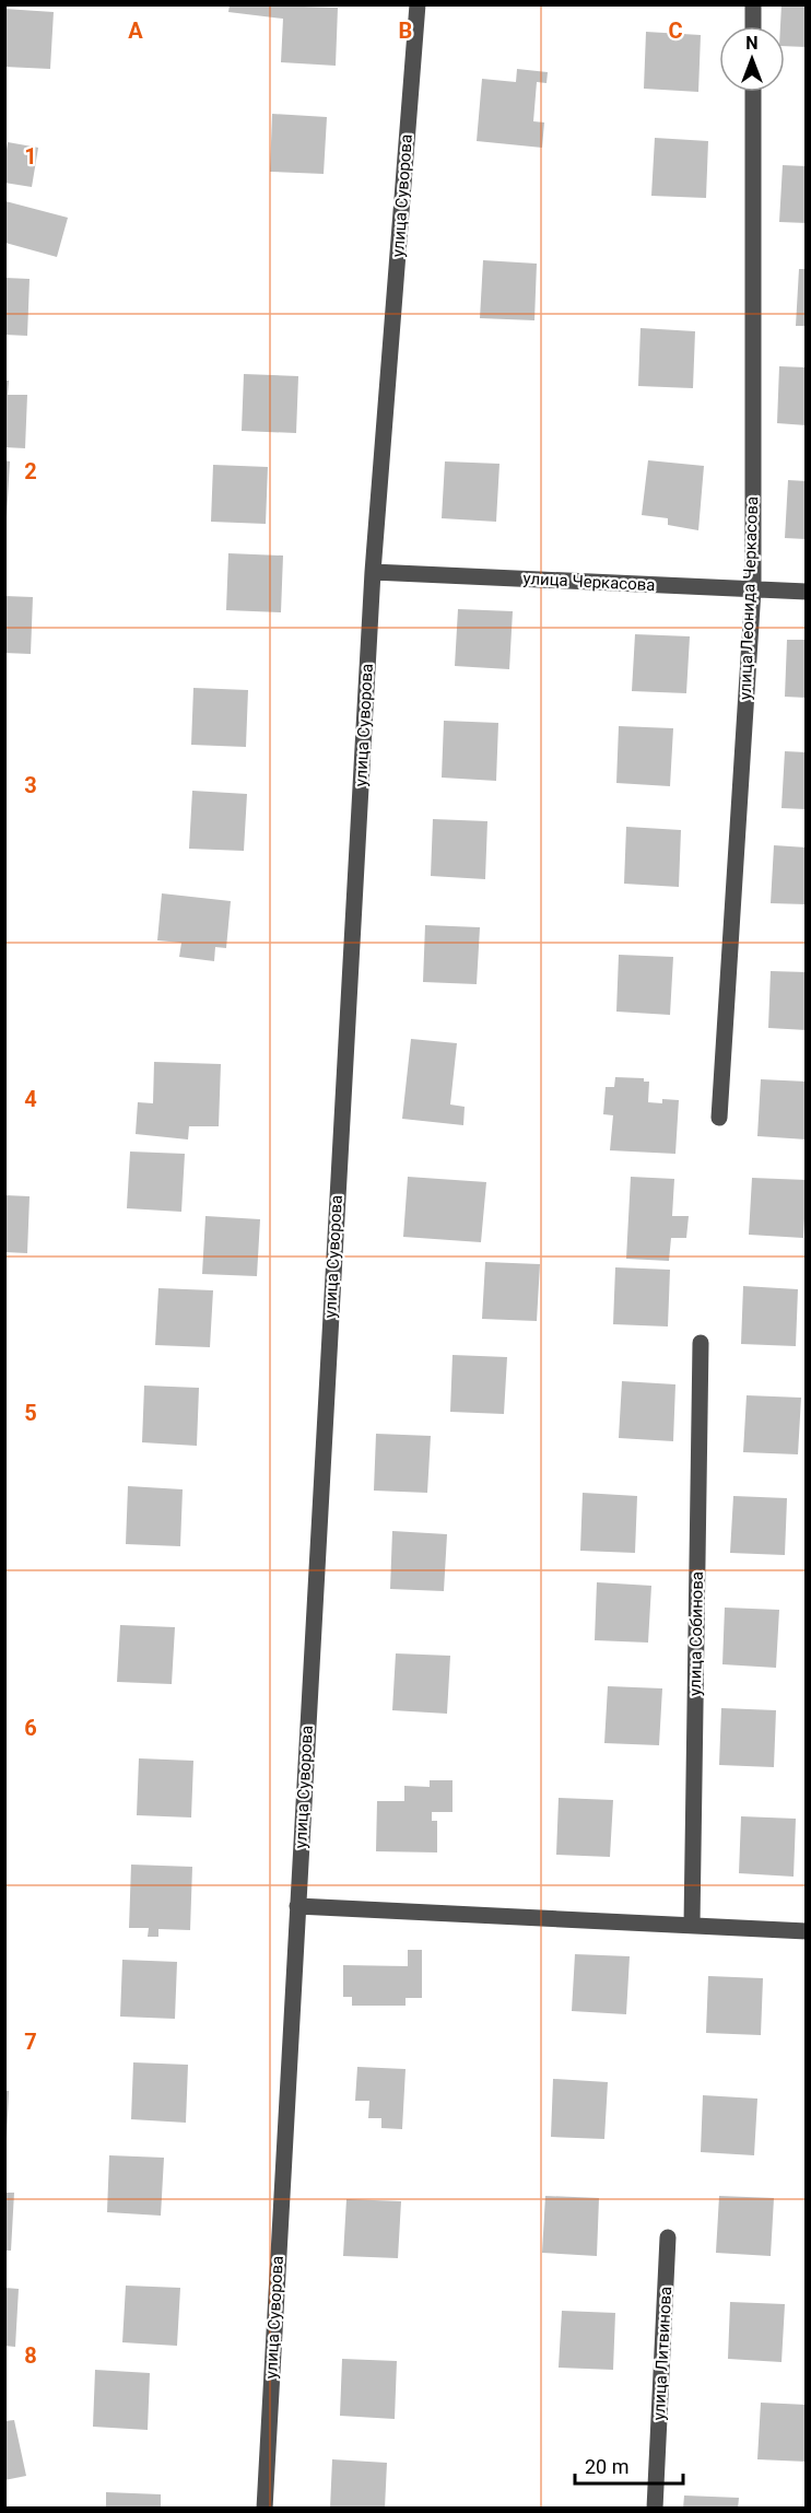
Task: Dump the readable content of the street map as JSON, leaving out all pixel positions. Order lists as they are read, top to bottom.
{
  "streets": {
    "street": [
      "улица Суворова",
      "улица Черкасова",
      "улица Леонида Черкасова",
      "улица Собинова",
      "улица Литвинова"
    ]
  },
  "crossings": [
    ["улица Суворова", "улица Черкасова"],
    ["улица Черкасова", "улица Леонида Черкасова"]
  ],
  "scale_bar": "20 m",
  "north": "top",
  "grid": {
    "columns": ["A", "B", "C"],
    "rows": [
      "1",
      "2",
      "3",
      "4",
      "5",
      "6",
      "7",
      "8"
    ]
  }
}
